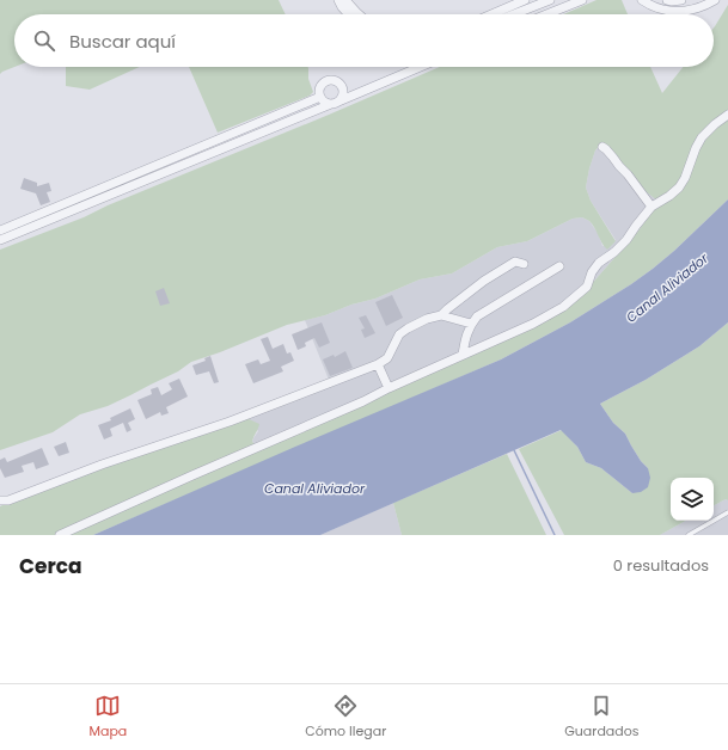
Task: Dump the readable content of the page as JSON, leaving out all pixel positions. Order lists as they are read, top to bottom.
{
  "water": ["Canal Aliviador"],
  "page": {
    "search": "Buscar aquí",
    "heading": ["Cerca", "0 resultados"],
    "nav": ["Mapa", "Cómo llegar", "Guardados"]
  }
}
